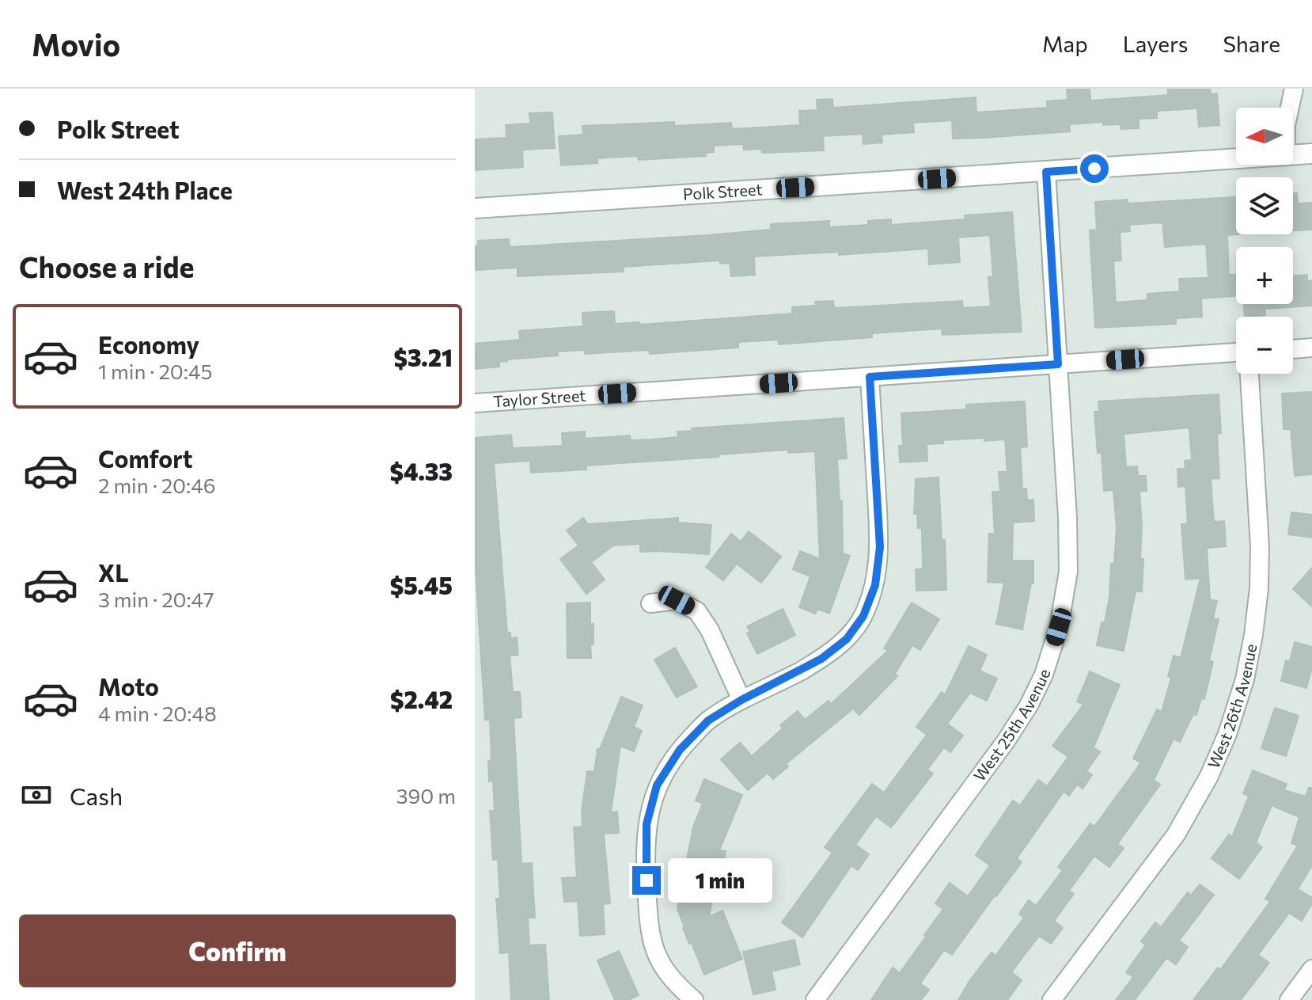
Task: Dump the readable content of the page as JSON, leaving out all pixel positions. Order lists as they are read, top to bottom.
{
  "streets": {
    "street": [
      "Polk Street",
      "Taylor Street",
      "West 26th Avenue",
      "West 25th Avenue"
    ]
  },
  "crossings": [
    ["Polk Street", "West 25th Avenue"],
    ["Taylor Street", "West 25th Avenue"]
  ],
  "north": "left",
  "page": {
    "header": "Movio",
    "nav": ["Map", "Layers", "Share"],
    "banner": ["Polk Street", "West 24th Place"],
    "map_buttons": ["+", "−"],
    "heading": "Choose a ride",
    "list": [
      {
        "name": "Economy",
        "note": "1 min · 20:45",
        "value": "$3.21"
      },
      {
        "name": "Comfort",
        "note": "2 min · 20:46",
        "value": "$4.33"
      },
      {
        "name": "XL",
        "note": "3 min · 20:47",
        "value": "$5.45"
      },
      {
        "name": "Moto",
        "note": "4 min · 20:48",
        "value": "$2.42"
      }
    ],
    "pay": ["Cash", "390 m"],
    "bubble": "1 min",
    "buttons": "Confirm"
  }
}
